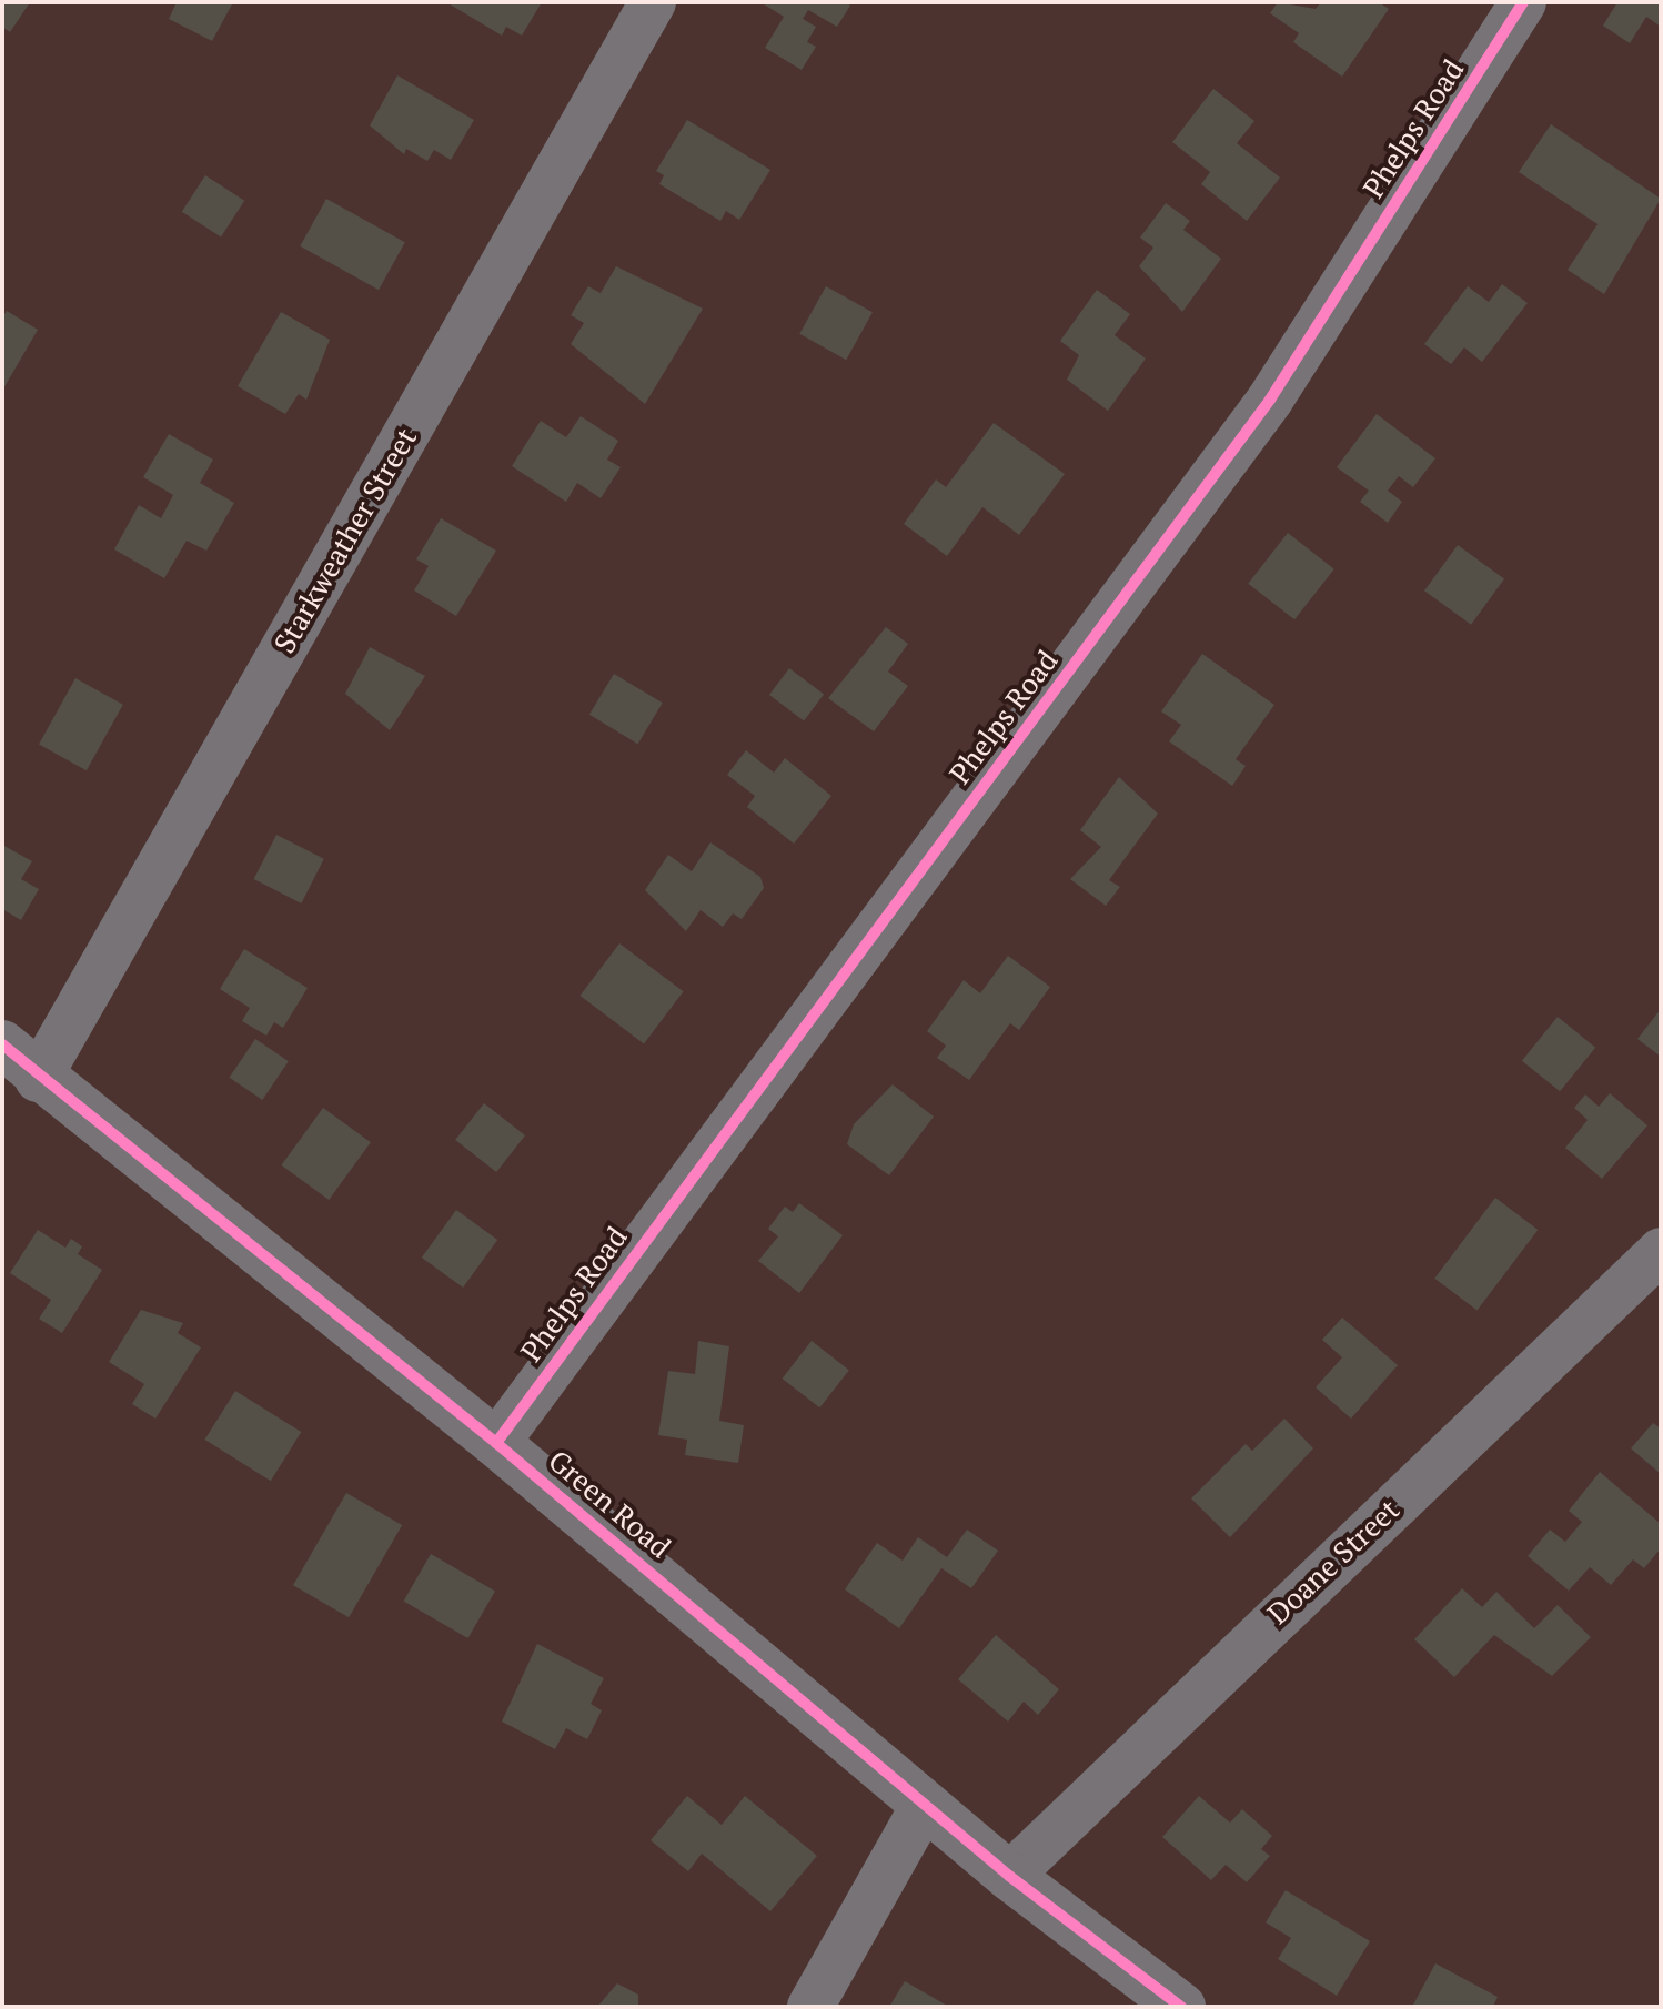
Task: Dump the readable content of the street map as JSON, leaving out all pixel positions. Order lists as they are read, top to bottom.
{
  "streets": {
    "street": [
      "Phelps Road",
      "Starkweather Street",
      "Green Road",
      "Doane Street"
    ]
  },
  "crossings": [
    ["Phelps Road", "Green Road"],
    ["Starkweather Street", "Green Road"],
    ["Green Road", "Doane Street"]
  ]
}
